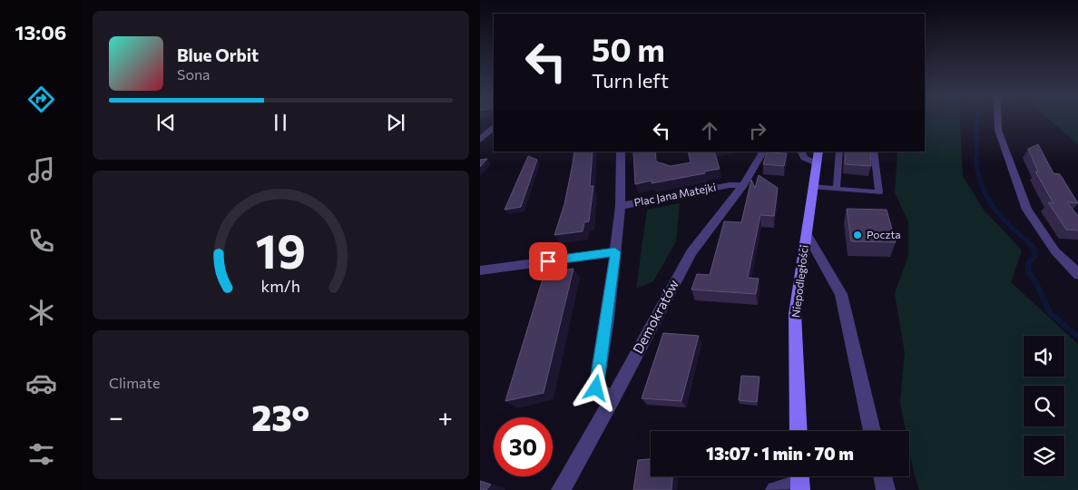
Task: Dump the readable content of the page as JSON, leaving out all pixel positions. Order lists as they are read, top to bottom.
{
  "streets": {
    "street": ["Plac Jana Matejki", "Niepodległości", "Demokratów"]
  },
  "crossings": [
    ["Plac Jana Matejki", "Demokratów"]
  ],
  "places": ["Poczta"],
  "page": {
    "tabs": "13:06",
    "turn": ["50 m", "Turn left"],
    "song": ["Blue Orbit", "Sona"],
    "tile": "Climate",
    "heat": ["−", "23°", "+"],
    "limit": "30",
    "trip": "13:07 · 1 min · 70 m",
    "gauge": ["19", "km/h"]
  }
}
